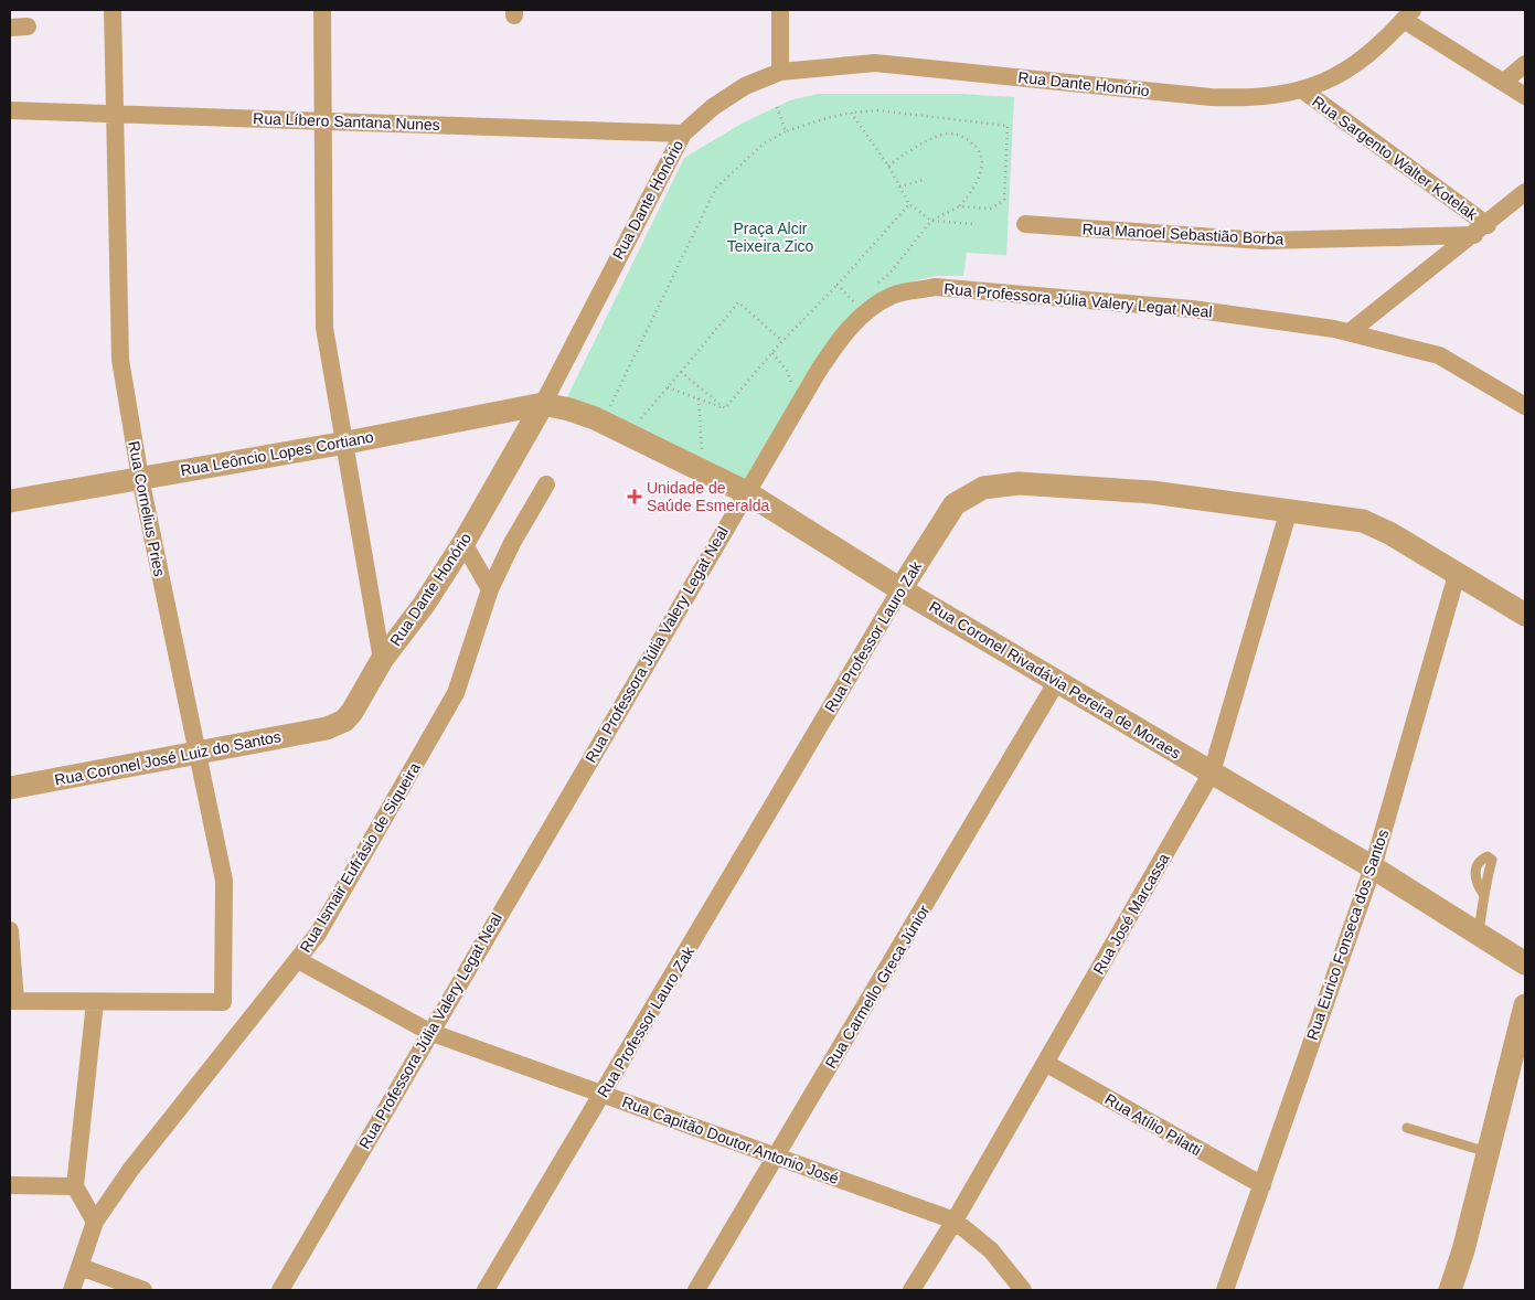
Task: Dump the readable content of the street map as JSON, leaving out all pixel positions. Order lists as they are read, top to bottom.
{
  "streets": {
    "street": [
      "Rua Dante Honório",
      "Rua Líbero Santana Nunes",
      "Rua Sargento Walter Kotelak",
      "Rua Manoel Sebastião Borba",
      "Rua Professora Júlia Valery Legat Neal",
      "Rua Leôncio Lopes Cortiano",
      "Rua Cornelius Pries",
      "Rua Professor Lauro Zak",
      "Rua Coronel Rivadávia Pereira de Moraes",
      "Rua Coronel José Luiz do Santos",
      "Rua Ismair Eufrásio de Siqueira",
      "Rua José Marcassa",
      "Rua Eurico Fonseca dos Santos",
      "Rua Carmello Greca Júnior",
      "Rua Atílio Pilatti",
      "Rua Capitão Doutor Antonio José"
    ]
  },
  "crossings": [
    ["Rua Dante Honório", "Rua Líbero Santana Nunes"],
    ["Rua Dante Honório", "Rua Sargento Walter Kotelak"],
    ["Rua Dante Honório", "Rua Leôncio Lopes Cortiano"],
    ["Rua Dante Honório", "Rua Coronel Rivadávia Pereira de Moraes"],
    ["Rua Dante Honório", "Rua Coronel José Luiz do Santos"],
    ["Rua Líbero Santana Nunes", "Rua Cornelius Pries"],
    ["Rua Sargento Walter Kotelak", "Rua Manoel Sebastião Borba"],
    ["Rua Professora Júlia Valery Legat Neal", "Rua Coronel Rivadávia Pereira de Moraes"],
    ["Rua Professora Júlia Valery Legat Neal", "Rua Capitão Doutor Antonio José"],
    ["Rua Leôncio Lopes Cortiano", "Rua Cornelius Pries"],
    ["Rua Leôncio Lopes Cortiano", "Rua Coronel Rivadávia Pereira de Moraes"],
    ["Rua Cornelius Pries", "Rua Coronel José Luiz do Santos"],
    ["Rua Professor Lauro Zak", "Rua Coronel Rivadávia Pereira de Moraes"],
    ["Rua Professor Lauro Zak", "Rua José Marcassa"],
    ["Rua Professor Lauro Zak", "Rua Eurico Fonseca dos Santos"],
    ["Rua Professor Lauro Zak", "Rua Capitão Doutor Antonio José"],
    ["Rua Coronel Rivadávia Pereira de Moraes", "Rua José Marcassa"],
    ["Rua Coronel Rivadávia Pereira de Moraes", "Rua Eurico Fonseca dos Santos"],
    ["Rua Coronel Rivadávia Pereira de Moraes", "Rua Carmello Greca Júnior"],
    ["Rua Ismair Eufrásio de Siqueira", "Rua Capitão Doutor Antonio José"],
    ["Rua José Marcassa", "Rua Atílio Pilatti"],
    ["Rua José Marcassa", "Rua Capitão Doutor Antonio José"],
    ["Rua Eurico Fonseca dos Santos", "Rua Atílio Pilatti"],
    ["Rua Carmello Greca Júnior", "Rua Capitão Doutor Antonio José"]
  ],
  "parks": ["Praça Alcir Teixeira Zico"],
  "places": {
    "health": ["Unidade de Saúde Esmeralda"]
  }
}
